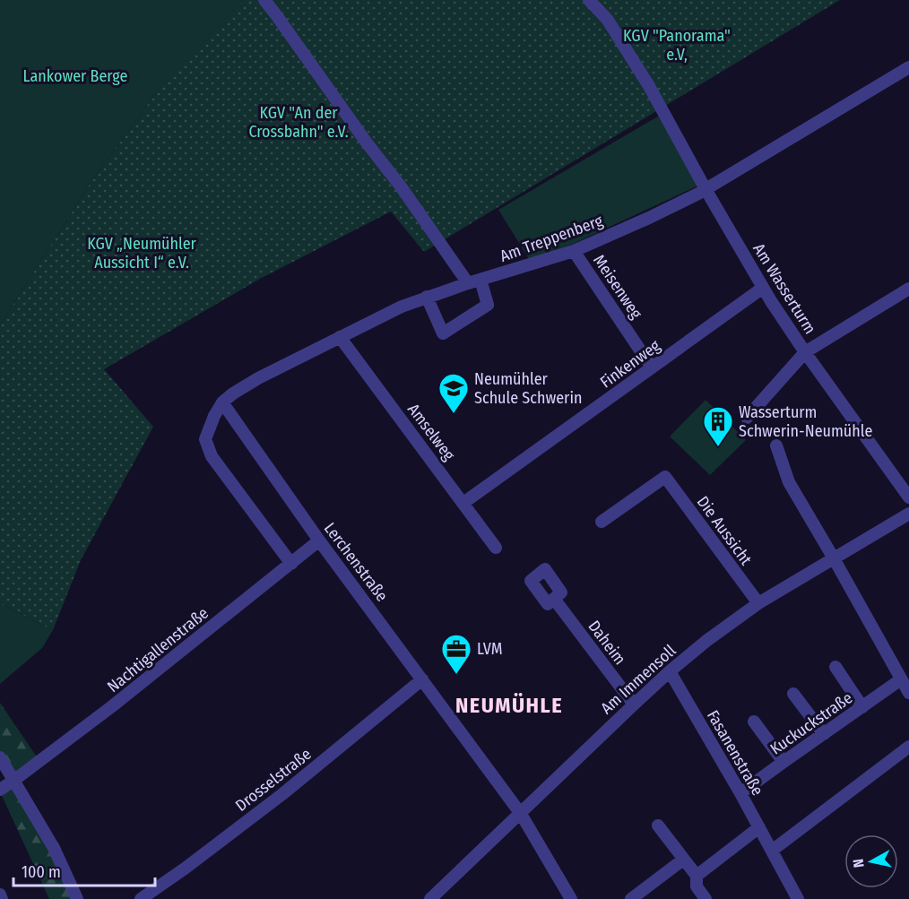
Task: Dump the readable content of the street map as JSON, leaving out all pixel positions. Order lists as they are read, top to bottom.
{
  "streets": {
    "street": [
      "Am Treppenberg",
      "Meisenweg",
      "Am Wasserturm",
      "Finkenweg",
      "Amselweg",
      "Die Aussicht",
      "Lerchenstraße",
      "Daheim",
      "Nachtigallenstraße",
      "Am Immensoll",
      "Kuckuckstraße",
      "Fasanenstraße",
      "Drosselstraße"
    ]
  },
  "crossings": [
    ["Am Treppenberg", "Meisenweg"],
    ["Am Treppenberg", "Am Wasserturm"],
    ["Am Treppenberg", "Amselweg"],
    ["Am Treppenberg", "Lerchenstraße"],
    ["Meisenweg", "Finkenweg"],
    ["Am Wasserturm", "Finkenweg"],
    ["Finkenweg", "Amselweg"],
    ["Die Aussicht", "Am Immensoll"],
    ["Lerchenstraße", "Nachtigallenstraße"],
    ["Lerchenstraße", "Am Immensoll"],
    ["Lerchenstraße", "Drosselstraße"],
    ["Daheim", "Am Immensoll"],
    ["Am Immensoll", "Fasanenstraße"],
    ["Kuckuckstraße", "Fasanenstraße"]
  ],
  "districts": ["NEUMÜHLE"],
  "parks": [
    "KGV \"Panorama\" e.V,",
    "Lankower Berge",
    "KGV \"An der Crossbahn\" e.V.",
    "KGV „Neumühler Aussicht I“ e.V."
  ],
  "places": {
    "school or university": ["Neumühler Schule Schwerin"],
    "building": ["Wasserturm Schwerin-Neumühle"],
    "office": ["LVM"]
  },
  "scale_bar": "100 m",
  "north": "left"
}
